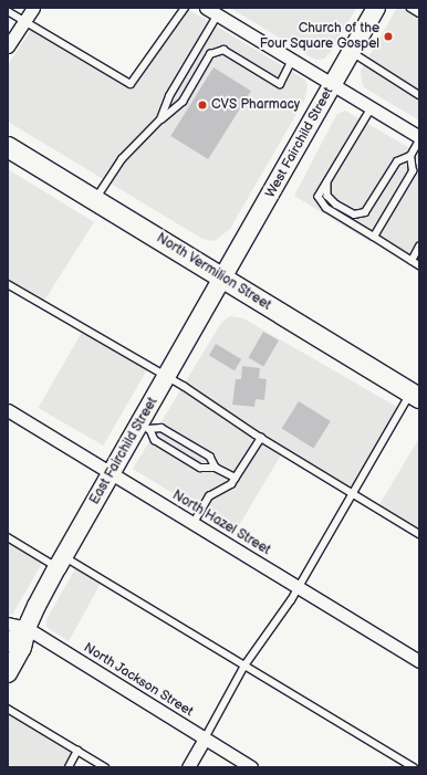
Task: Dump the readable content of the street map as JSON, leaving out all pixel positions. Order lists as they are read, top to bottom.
{
  "streets": {
    "main road": ["North Vermilion Street"],
    "street": [
      "West Fairchild Street",
      "East Fairchild Street",
      "North Hazel Street",
      "North Jackson Street"
    ]
  },
  "crossings": [
    ["West Fairchild Street", "North Vermilion Street"],
    ["West Fairchild Street", "East Fairchild Street"],
    ["North Vermilion Street", "East Fairchild Street"],
    ["East Fairchild Street", "North Hazel Street"],
    ["East Fairchild Street", "North Jackson Street"]
  ],
  "places": ["Church of the Four Square Gospel", "CVS Pharmacy"]
}
